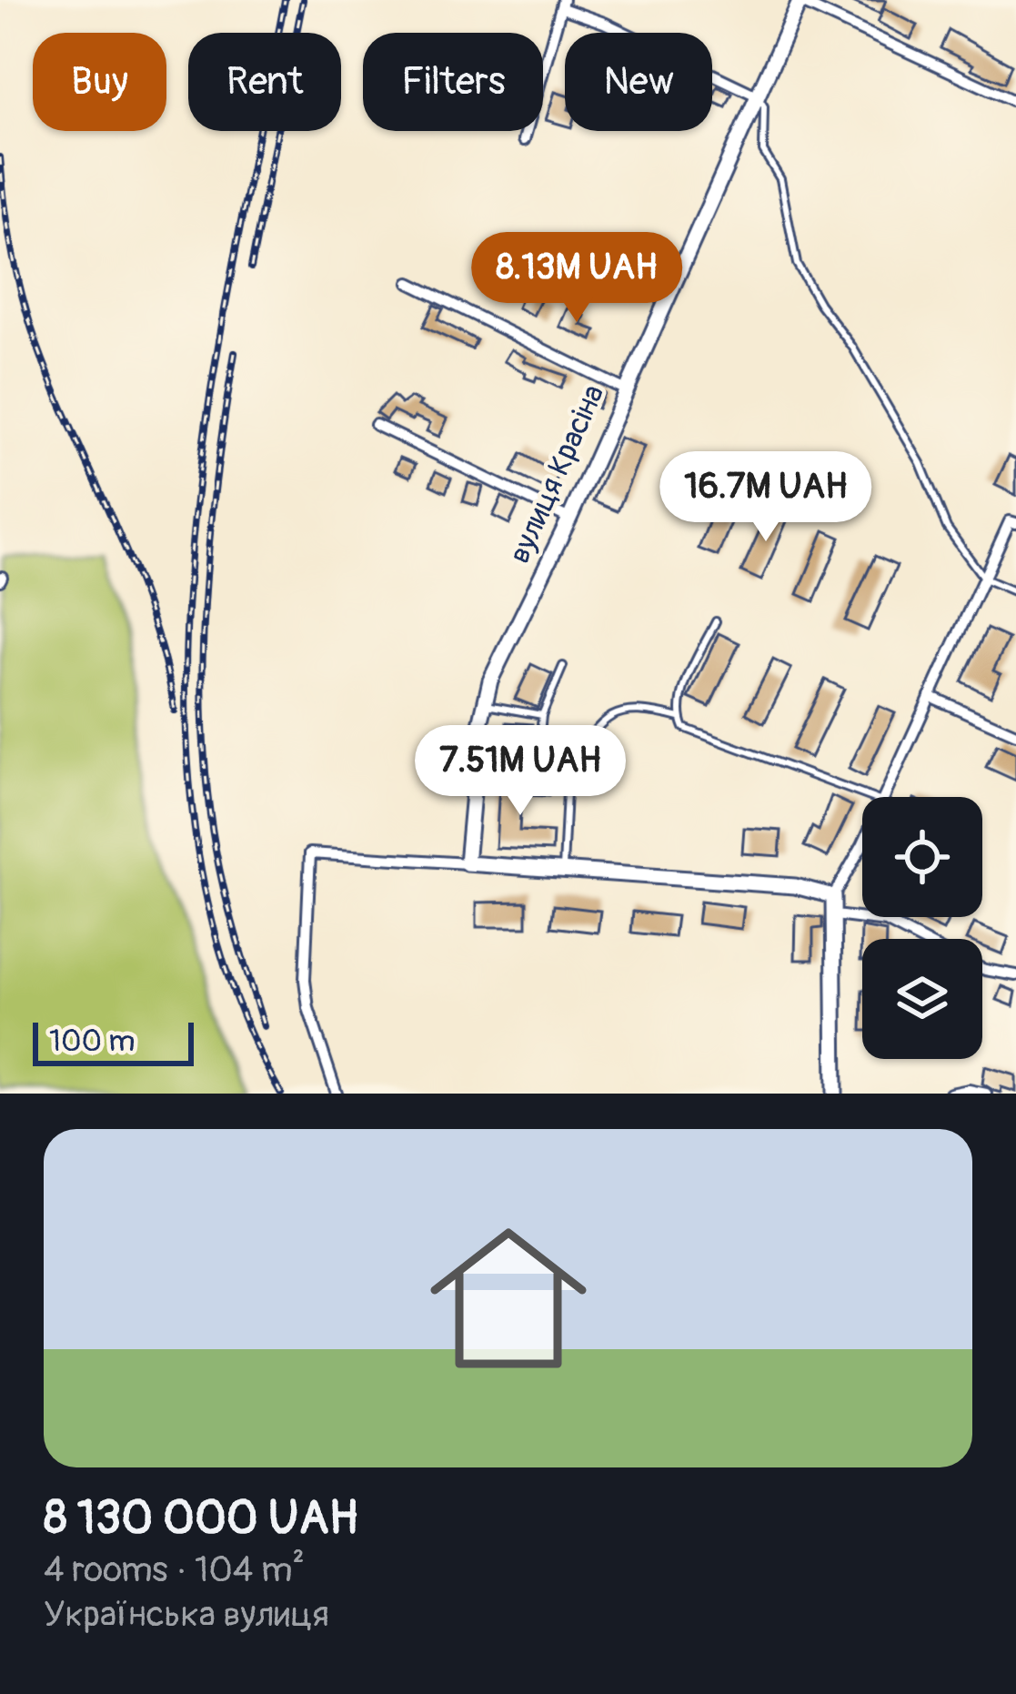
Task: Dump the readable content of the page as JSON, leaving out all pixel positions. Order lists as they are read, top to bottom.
{
  "streets": {
    "street": ["вулиця Красіна"]
  },
  "scale_bar": "100 m",
  "page": {
    "chip": [
      "Buy",
      "Rent",
      "Filters",
      "New"
    ],
    "price": ["8.13M UAH", "16.7M UAH", "7.51M UAH"],
    "scale": "100 m",
    "list": [
      {
        "name": "8 130 000 UAH",
        "note": "4 rooms · 104 m² · Українська вулиця"
      }
    ]
  }
}
